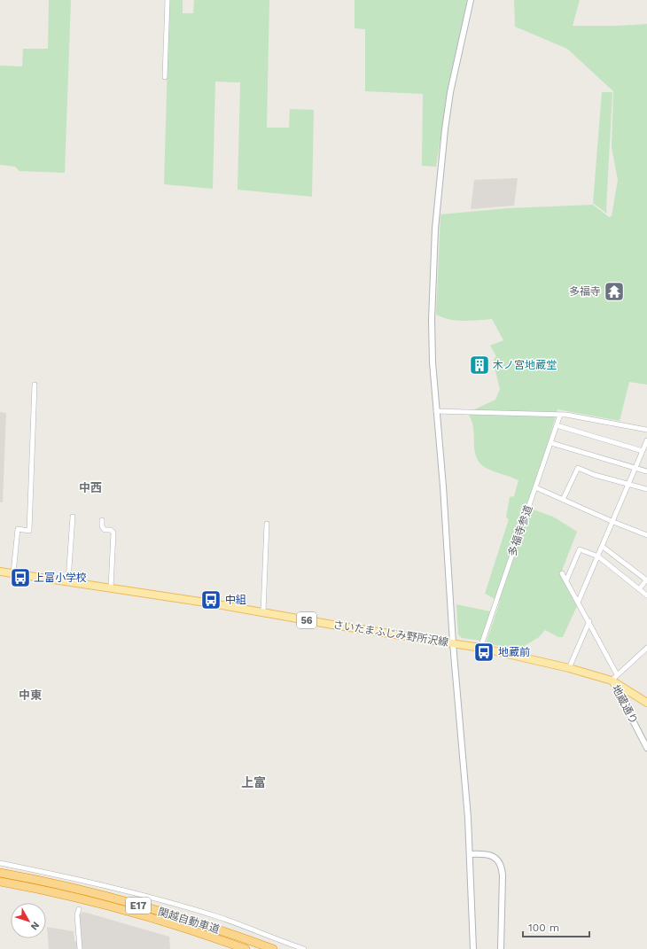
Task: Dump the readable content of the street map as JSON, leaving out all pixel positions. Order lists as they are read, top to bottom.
{
  "streets": {
    "highway": ["E17", "関越自動車道"],
    "main road": ["56", "さいたまふじみ野所沢線"],
    "street": ["多福寺参道", "地蔵通り"]
  },
  "crossings": [
    ["多福寺参道", "さいたまふじみ野所沢線"],
    ["さいたまふじみ野所沢線", "地蔵通り"]
  ],
  "districts": ["中西", "中東", "上富"],
  "places": {
    "temple": ["多福寺"],
    "building": ["木ノ宮地蔵堂"],
    "bus stop": ["上富小学校", "中組", "地蔵前"]
  },
  "scale_bar": "100 m",
  "north": "bottom right"
}
